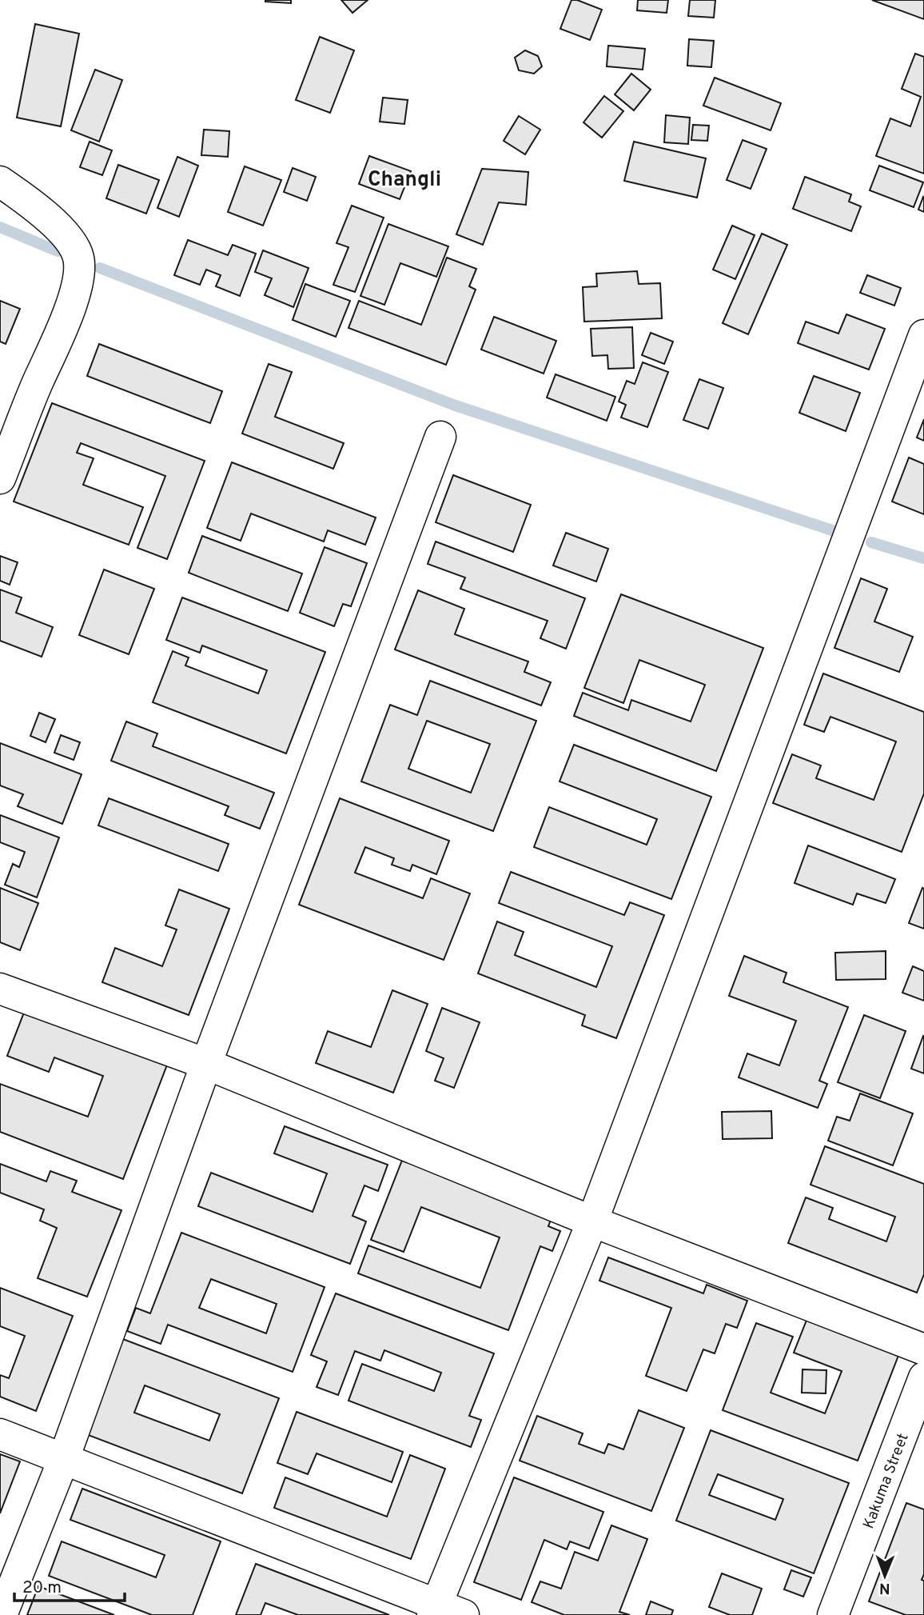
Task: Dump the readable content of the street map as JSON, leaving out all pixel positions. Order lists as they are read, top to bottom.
{
  "streets": {
    "street": ["Kakuma Street"]
  },
  "districts": ["Changli"],
  "scale_bar": "20 m",
  "north": "bottom"
}
